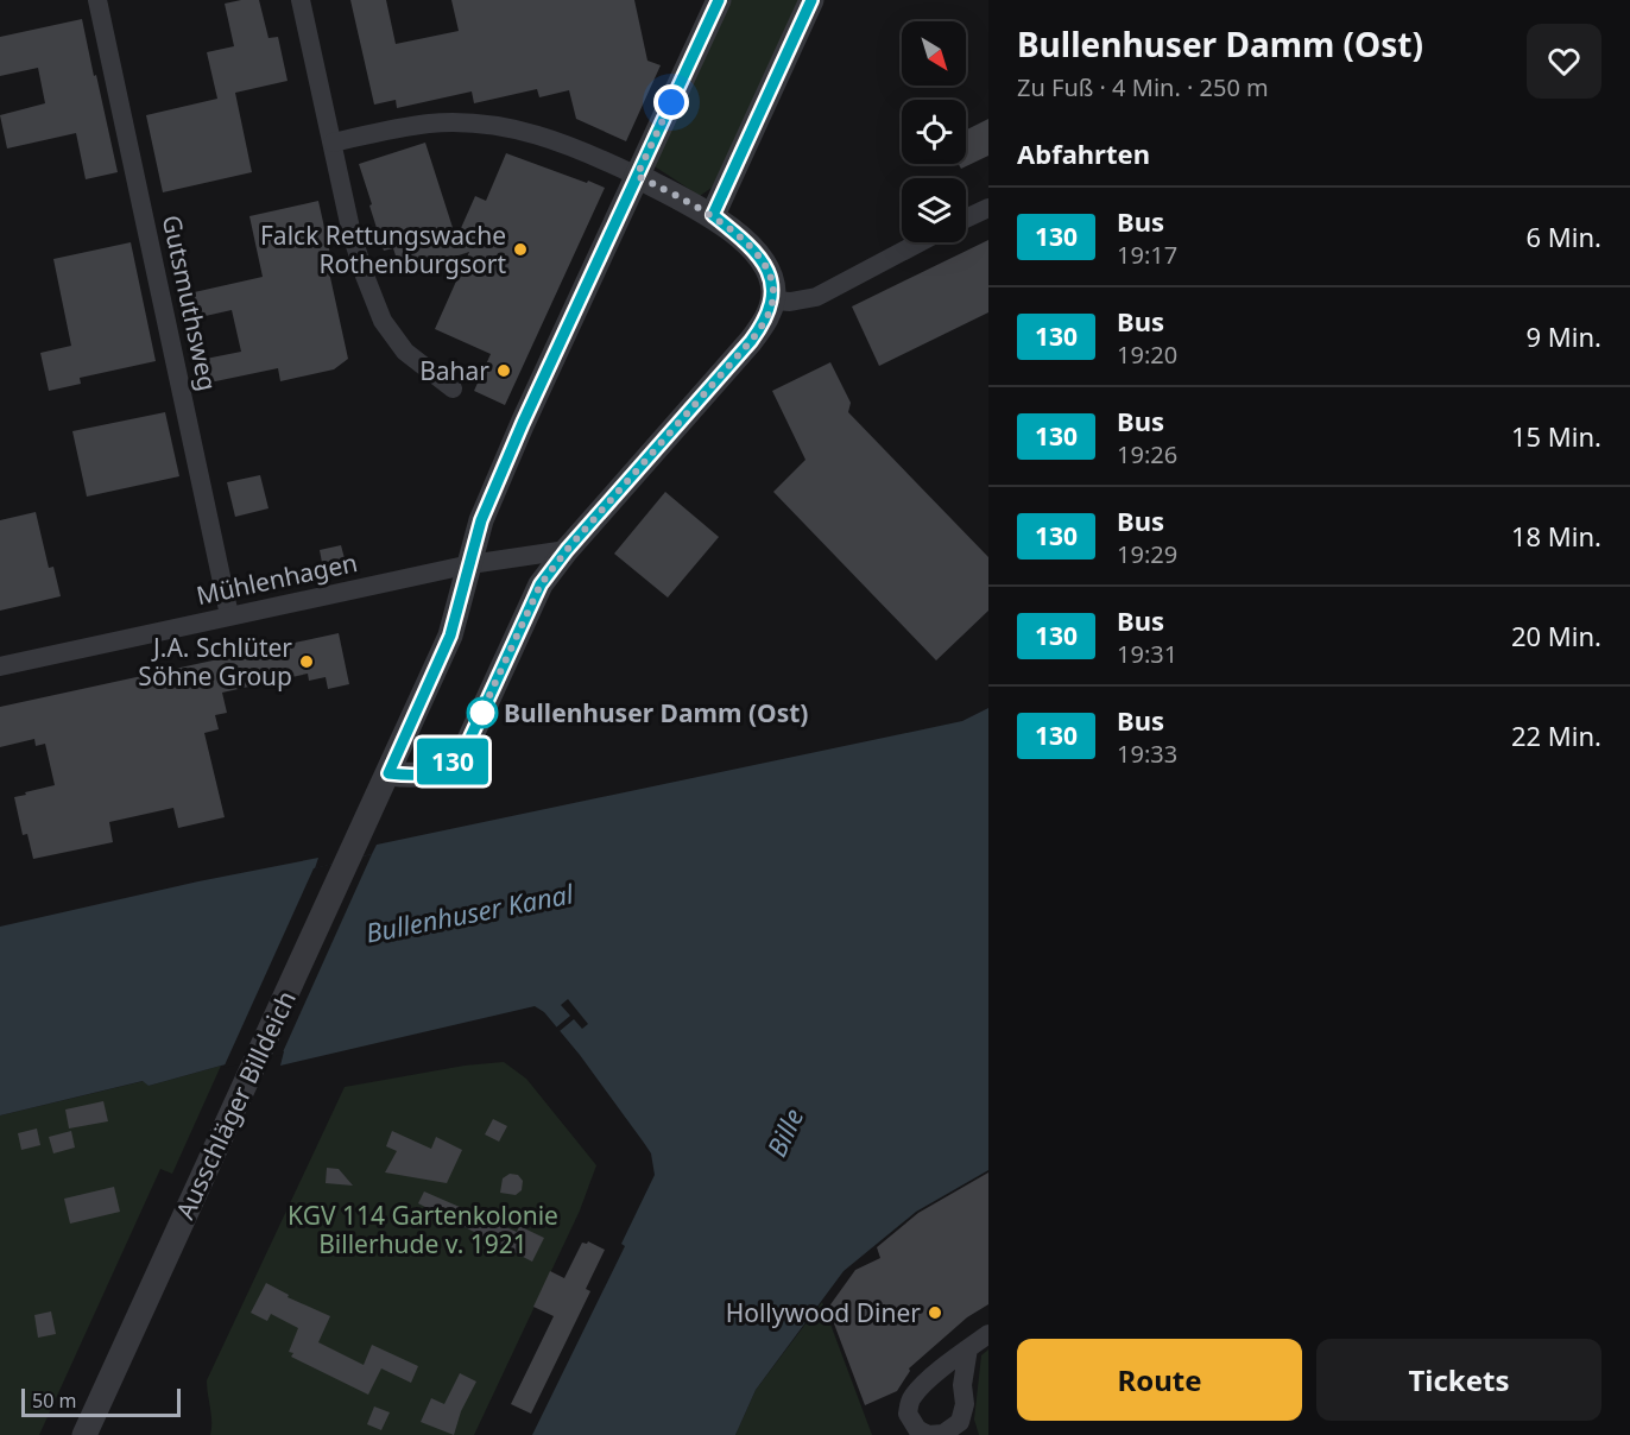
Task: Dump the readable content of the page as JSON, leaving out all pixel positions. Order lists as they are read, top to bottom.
{
  "streets": {
    "street": ["Gutsmuthsweg", "Mühlenhagen", "Ausschläger Billdeich"]
  },
  "crossings": [
    ["Gutsmuthsweg", "Mühlenhagen"],
    ["Mühlenhagen", "Ausschläger Billdeich"]
  ],
  "water": ["Bullenhuser Kanal", "Bille"],
  "parks": ["KGV 114 Gartenkolonie Billerhude v. 1921"],
  "places": [
    "Falck Rettungswache Rothenburgsort",
    "Bahar",
    "J.A. Schlüter Söhne Group",
    "Bullenhuser Damm (Ost)",
    "Hollywood Diner"
  ],
  "lines": ["bus line 130"],
  "scale_bar": "50 m",
  "north": "bottom right",
  "page": {
    "on_map": "130",
    "heading": [
      ["Bullenhuser Damm (Ost)", "Zu Fuß · 4 Min. · 250 m"],
      "Abfahrten"
    ],
    "list": [
      {
        "mark": "130",
        "name": "Bus",
        "note": "19:17",
        "value": "6 Min."
      },
      {
        "mark": "130",
        "name": "Bus",
        "note": "19:20",
        "value": "9 Min."
      },
      {
        "mark": "130",
        "name": "Bus",
        "note": "19:26",
        "value": "15 Min."
      },
      {
        "mark": "130",
        "name": "Bus",
        "note": "19:29",
        "value": "18 Min."
      },
      {
        "mark": "130",
        "name": "Bus",
        "note": "19:31",
        "value": "20 Min."
      },
      {
        "mark": "130",
        "name": "Bus",
        "note": "19:33",
        "value": "22 Min."
      }
    ],
    "buttons": ["Route", "Tickets"],
    "scale": "50 m"
  }
}
